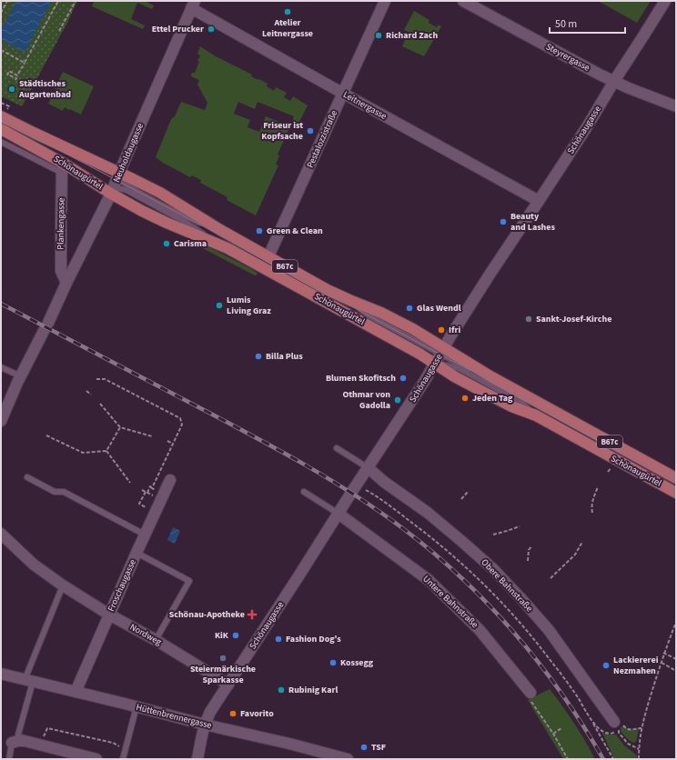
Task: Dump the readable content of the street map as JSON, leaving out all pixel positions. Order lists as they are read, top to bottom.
{
  "streets": {
    "main road": ["Schönaugürtel", "B67c"],
    "street": [
      "Steyrergasse",
      "Leitnergasse",
      "Schönaugasse",
      "Pestalozzistraße",
      "Neuholdaugasse",
      "Plankengasse",
      "Froschaugasse",
      "Obere Bahnstraße",
      "Untere Bahnstraße",
      "Nordweg",
      "Hüttenbrennergasse"
    ]
  },
  "crossings": [
    ["Steyrergasse", "Schönaugasse"],
    ["Leitnergasse", "Schönaugasse"],
    ["Leitnergasse", "Pestalozzistraße"],
    ["Leitnergasse", "Neuholdaugasse"],
    ["Schönaugasse", "Schönaugürtel"],
    ["Schönaugasse", "Obere Bahnstraße"],
    ["Schönaugasse", "Untere Bahnstraße"],
    ["Schönaugasse", "Nordweg"],
    ["Schönaugasse", "Hüttenbrennergasse"],
    ["Pestalozzistraße", "Schönaugürtel"],
    ["Neuholdaugasse", "Schönaugürtel"],
    ["Neuholdaugasse", "Plankengasse"],
    ["Schönaugürtel", "Plankengasse"],
    ["Froschaugasse", "Nordweg"],
    ["Froschaugasse", "Hüttenbrennergasse"]
  ],
  "places": {
    "other": [
      "Atelier Leitnergasse",
      "Ettel Prucker",
      "Richard Zach",
      "Städtisches Augartenbad",
      "Friseur ist Kopfsache",
      "Beauty and Lashes",
      "Green & Clean",
      "Carisma",
      "Lumis Living Graz",
      "Glas Wendl",
      "Sankt-Josef-Kirche",
      "Ifri",
      "Billa Plus",
      "Blumen Skofitsch",
      "Jeden Tag",
      "Othmar von Gadolla",
      "KiK",
      "Fashion Dog's",
      "Steiermärkische Sparkasse",
      "Kossegg",
      "Lackiererei Nezmahen",
      "Rubinig Karl",
      "Favorito",
      "TSF"
    ],
    "health": ["Schönau-Apotheke"]
  },
  "scale_bar": "50 m"
}
